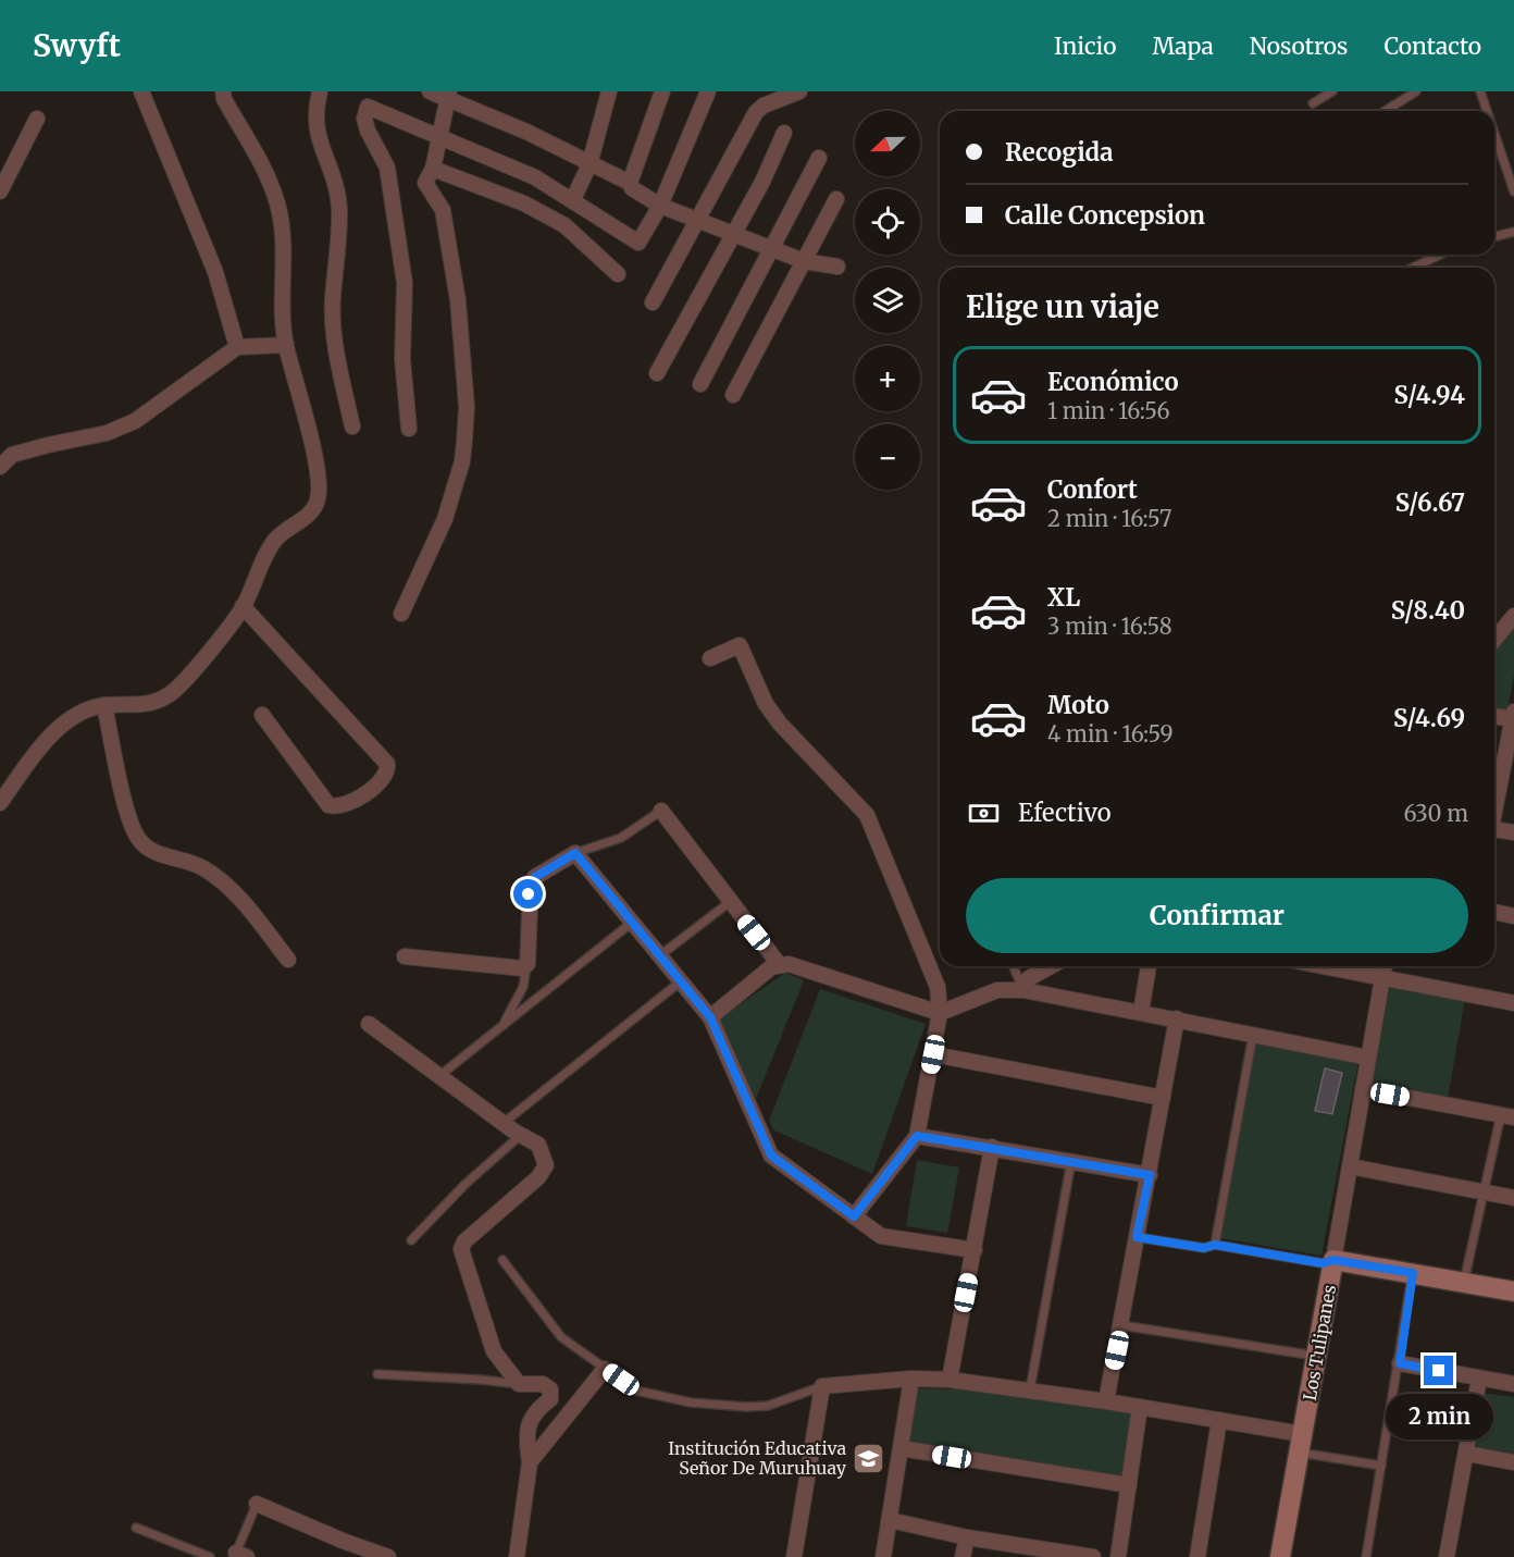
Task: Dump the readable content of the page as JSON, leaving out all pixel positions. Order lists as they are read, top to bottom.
{
  "streets": {
    "street": ["Los Tulipanes"]
  },
  "places": {
    "school or university": ["Institución Educativa Señor De Muruhuay"]
  },
  "north": "left",
  "page": {
    "header": "Swyft",
    "nav": [
      "Inicio",
      "Mapa",
      "Nosotros",
      "Contacto"
    ],
    "map_buttons": ["+", "−"],
    "banner": ["Recogida", "Calle Concepsion"],
    "heading": "Elige un viaje",
    "list": [
      {
        "name": "Económico",
        "note": "1 min · 16:56",
        "value": "S/4.94"
      },
      {
        "name": "Confort",
        "note": "2 min · 16:57",
        "value": "S/6.67"
      },
      {
        "name": "XL",
        "note": "3 min · 16:58",
        "value": "S/8.40"
      },
      {
        "name": "Moto",
        "note": "4 min · 16:59",
        "value": "S/4.69"
      }
    ],
    "pay": ["Efectivo", "630 m"],
    "buttons": "Confirmar",
    "bubble": "2 min"
  }
}
